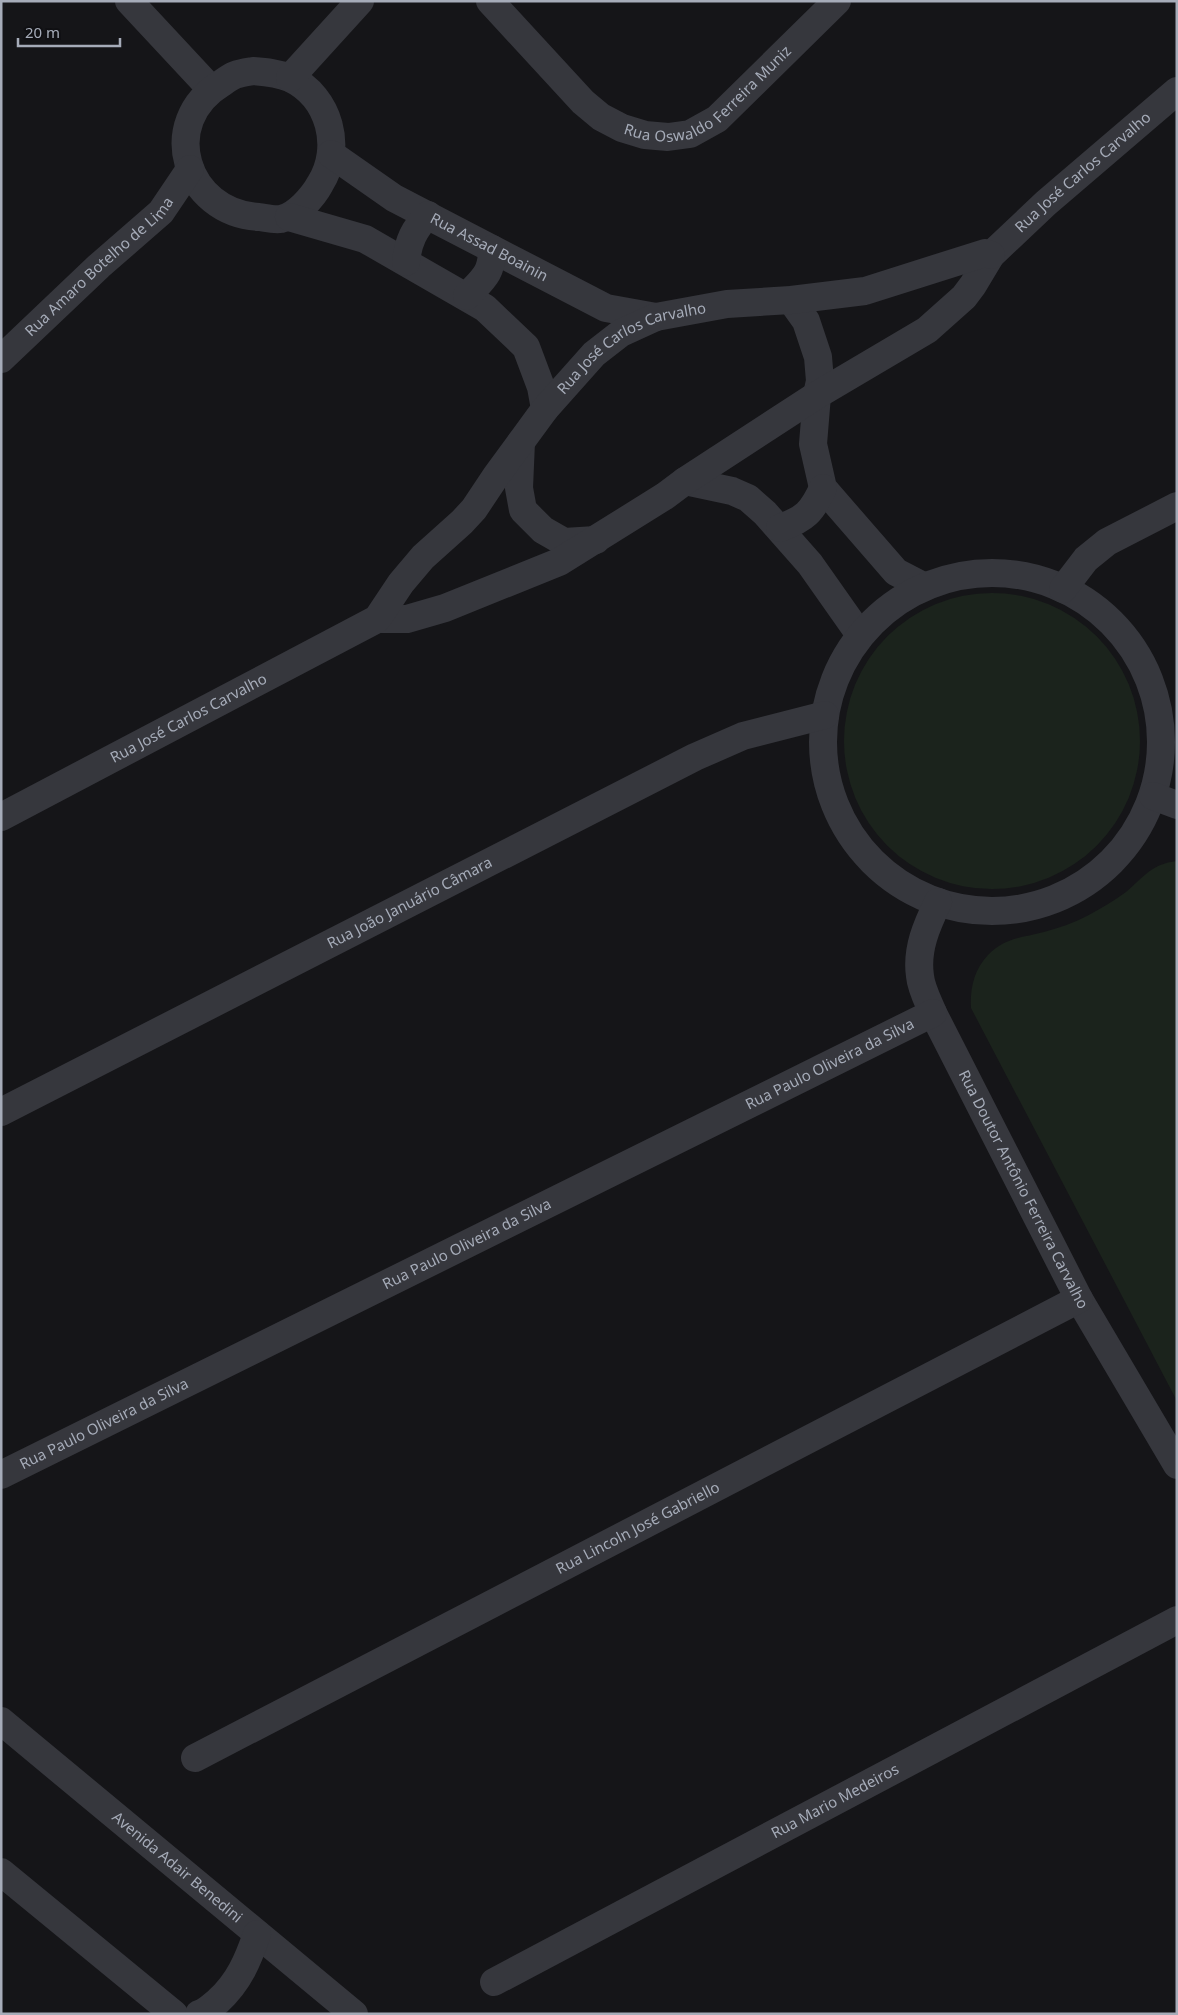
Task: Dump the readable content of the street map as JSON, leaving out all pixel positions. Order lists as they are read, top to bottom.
{
  "streets": {
    "street": [
      "Rua Oswaldo Ferreira Muniz",
      "Rua José Carlos Carvalho",
      "Rua Assad Boainin",
      "Rua Amaro Botelho de Lima",
      "Rua João Januário Câmara",
      "Rua Paulo Oliveira da Silva",
      "Rua Doutor Antônio Ferreira Carvalho",
      "Rua Lincoln José Gabriello",
      "Rua Mario Medeiros",
      "Avenida Adair Benedini"
    ]
  },
  "crossings": [
    ["Rua José Carlos Carvalho", "Rua Assad Boainin"],
    ["Rua Assad Boainin", "Rua Amaro Botelho de Lima"],
    ["Rua Paulo Oliveira da Silva", "Rua Doutor Antônio Ferreira Carvalho"],
    ["Rua Doutor Antônio Ferreira Carvalho", "Rua Lincoln José Gabriello"]
  ],
  "scale_bar": "20 m"
}
